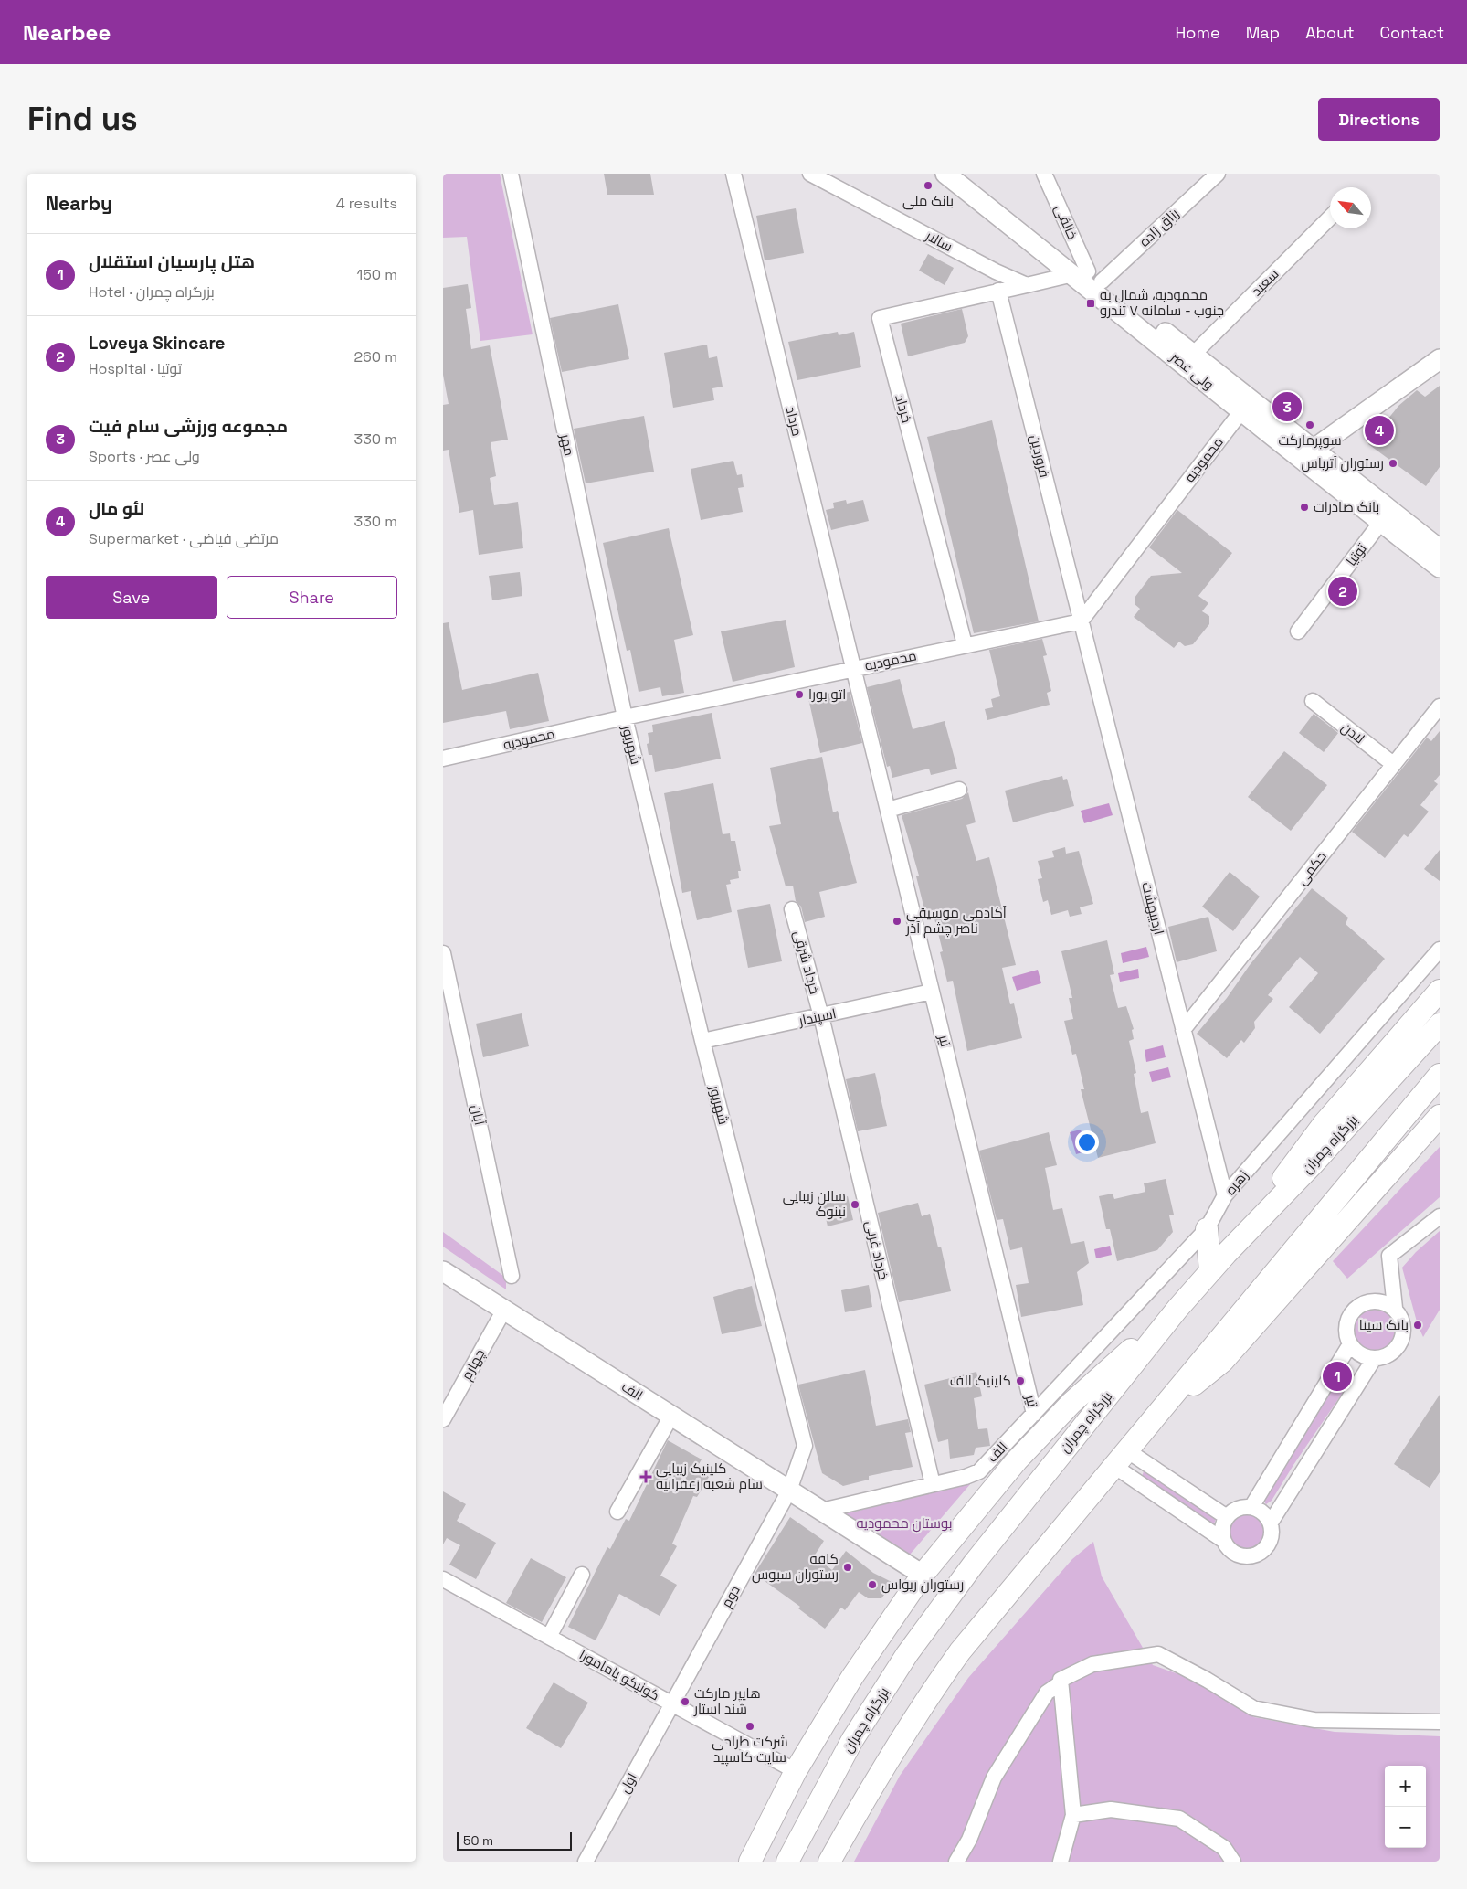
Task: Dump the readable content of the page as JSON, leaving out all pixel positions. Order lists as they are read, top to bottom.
{
  "streets": {
    "highway": ["بزرگراه چمران"],
    "main road": ["ولی عصر", "الف"],
    "street": [
      "خالقی",
      "رزاق زاده",
      "سالار",
      "سعید",
      "خرداد",
      "مرداد",
      "مهر",
      "فروردین",
      "محمودیه",
      "توتیا",
      "لادن",
      "شهریور",
      "حکمی",
      "اردیبهشت",
      "خرداد شرقی",
      "اسپندار",
      "تیر",
      "آبان",
      "زهره",
      "خرداد غربی",
      "چهارم",
      "دوم",
      "کونیکو یامامورا",
      "اول"
    ]
  },
  "crossings": [
    ["خالقی", "رزاق زاده"],
    ["خالقی", "ولی عصر"],
    ["رزاق زاده", "ولی عصر"],
    ["سالار", "خرداد"],
    ["سعید", "ولی عصر"],
    ["ولی عصر", "محمودیه"],
    ["ولی عصر", "توتیا"],
    ["خرداد", "فروردین"],
    ["خرداد", "محمودیه"],
    ["مرداد", "محمودیه"],
    ["مرداد", "تیر"],
    ["مهر", "محمودیه"],
    ["مهر", "شهریور"],
    ["فروردین", "محمودیه"],
    ["فروردین", "اردیبهشت"],
    ["محمودیه", "شهریور"],
    ["محمودیه", "اردیبهشت"],
    ["محمودیه", "تیر"],
    ["لادن", "حکمی"],
    ["شهریور", "اسپندار"],
    ["شهریور", "الف"],
    ["شهریور", "دوم"],
    ["حکمی", "اردیبهشت"],
    ["اردیبهشت", "زهره"],
    ["خرداد شرقی", "اسپندار"],
    ["خرداد شرقی", "خرداد غربی"],
    ["اسپندار", "تیر"],
    ["اسپندار", "خرداد غربی"],
    ["تیر", "زهره"],
    ["تیر", "الف"],
    ["زهره", "الف"],
    ["خرداد غربی", "الف"],
    ["چهارم", "الف"],
    ["الف", "دوم"],
    ["دوم", "کونیکو یامامورا"],
    ["دوم", "اول"],
    ["کونیکو یامامورا", "اول"]
  ],
  "parks": ["بوستان محمودیه"],
  "places": {
    "other": [
      "بانک ملی",
      "سوپرمارکت",
      "رستوران آتریاس",
      "بانک صادرات",
      "اتو بورا",
      "آکادمی موسیقی ناصر چشم آذر",
      "سالن زیبایی نینوک",
      "بانک سینا",
      "کلینیک الف",
      "کافه رستوران سبوس",
      "رستوران ریواس",
      "هایپر مارکت شند استار",
      "شرکت طراحی سایت کاسپید"
    ],
    "transit": ["محمودیه، شمال به جنوب - سامانه ۷ تندرو"],
    "health": ["کلینیک زیبایی سام شعبه زعفرانیه"]
  },
  "scale_bar": "50 m",
  "north": "top left",
  "page": {
    "header": "Nearbee",
    "nav": [
      "Home",
      "Map",
      "About",
      "Contact"
    ],
    "buttons": [
      "Directions",
      ["Save", "Share"]
    ],
    "title": "Find us",
    "heading": ["Nearby", "4 results"],
    "list": [
      {
        "mark": "1",
        "name": "هتل پارسیان استقلال",
        "note": "Hotel · بزرگراه چمران",
        "value": "150 m"
      },
      {
        "mark": "2",
        "name": "Loveya Skincare",
        "note": "Hospital · توتیا",
        "value": "260 m"
      },
      {
        "mark": "3",
        "name": "مجموعه ورزشی سام فیت",
        "note": "Sports · ولی عصر",
        "value": "330 m"
      },
      {
        "mark": "4",
        "name": "لئو مال",
        "note": "Supermarket · مرتضی فیاضی",
        "value": "330 m"
      }
    ],
    "pins": [
      "3",
      "4",
      "2",
      "1"
    ],
    "map_buttons": ["+", "−"],
    "scale": "50 m"
  }
}
